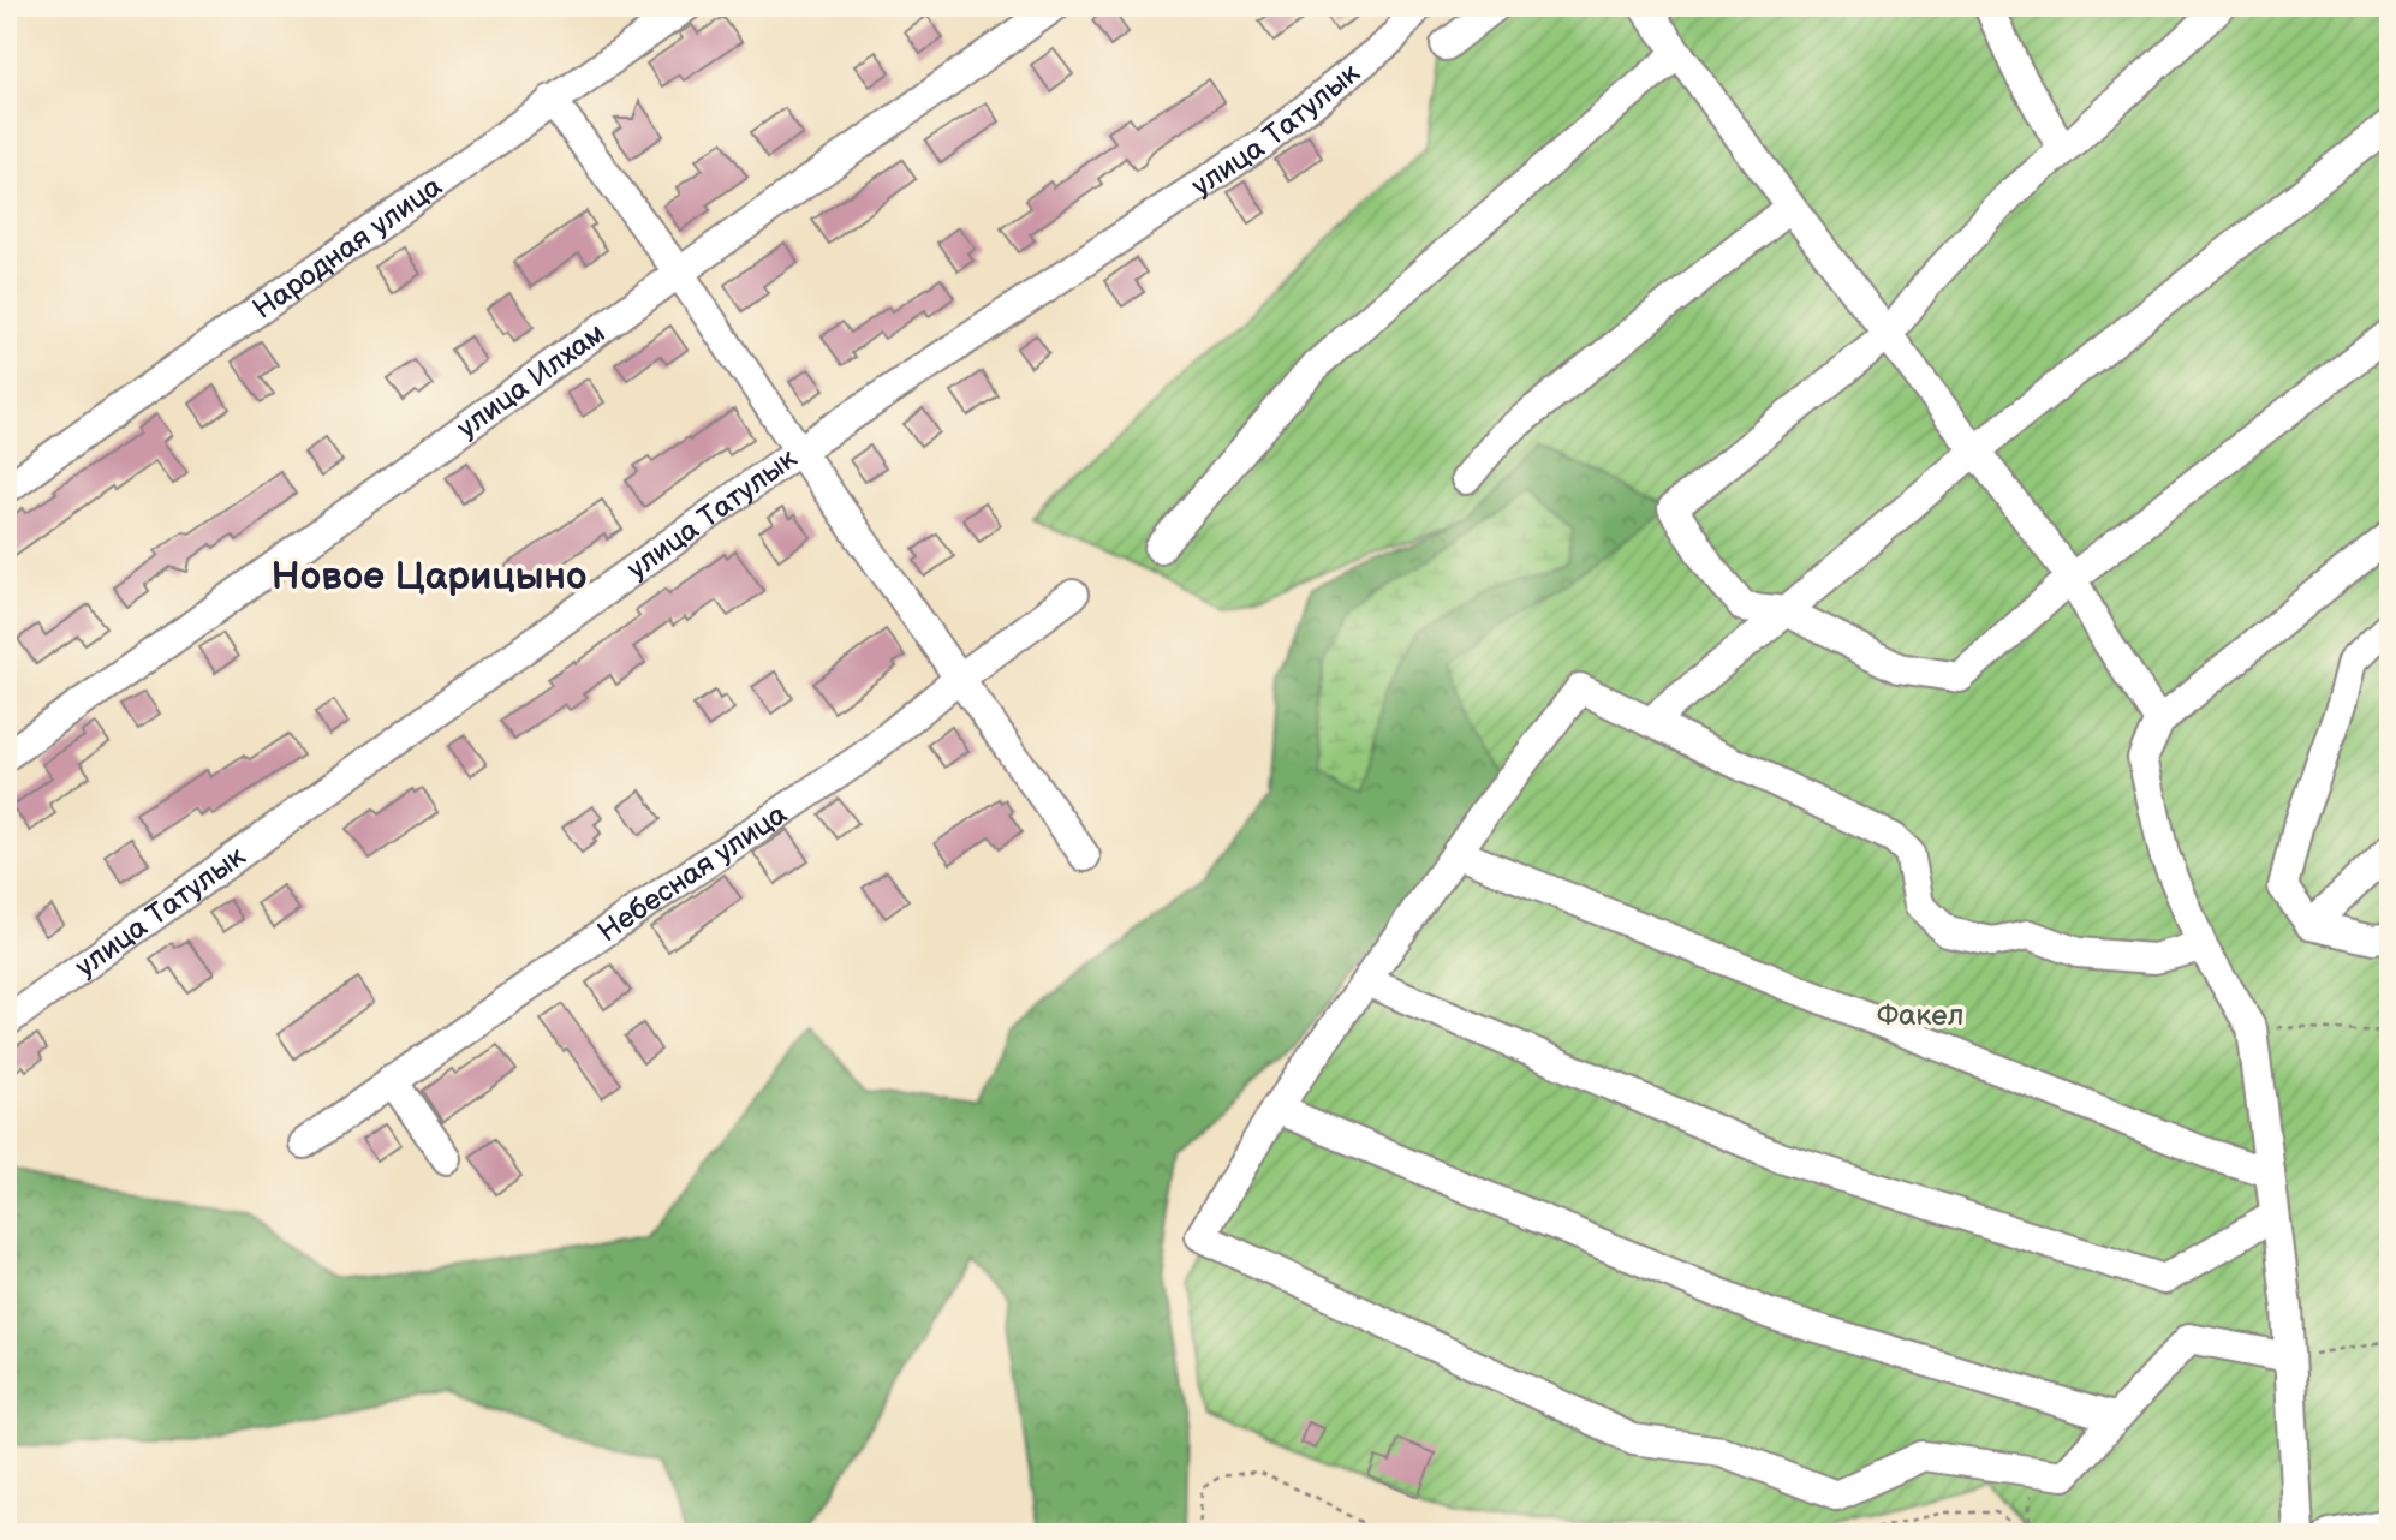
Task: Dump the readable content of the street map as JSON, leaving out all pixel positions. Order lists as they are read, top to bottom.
{
  "streets": {
    "street": [
      "улица Татулык",
      "Народная улица",
      "улица Илхам",
      "Небесная улица"
    ]
  },
  "districts": ["Новое Царицыно"],
  "parks": ["Факел"]
}
